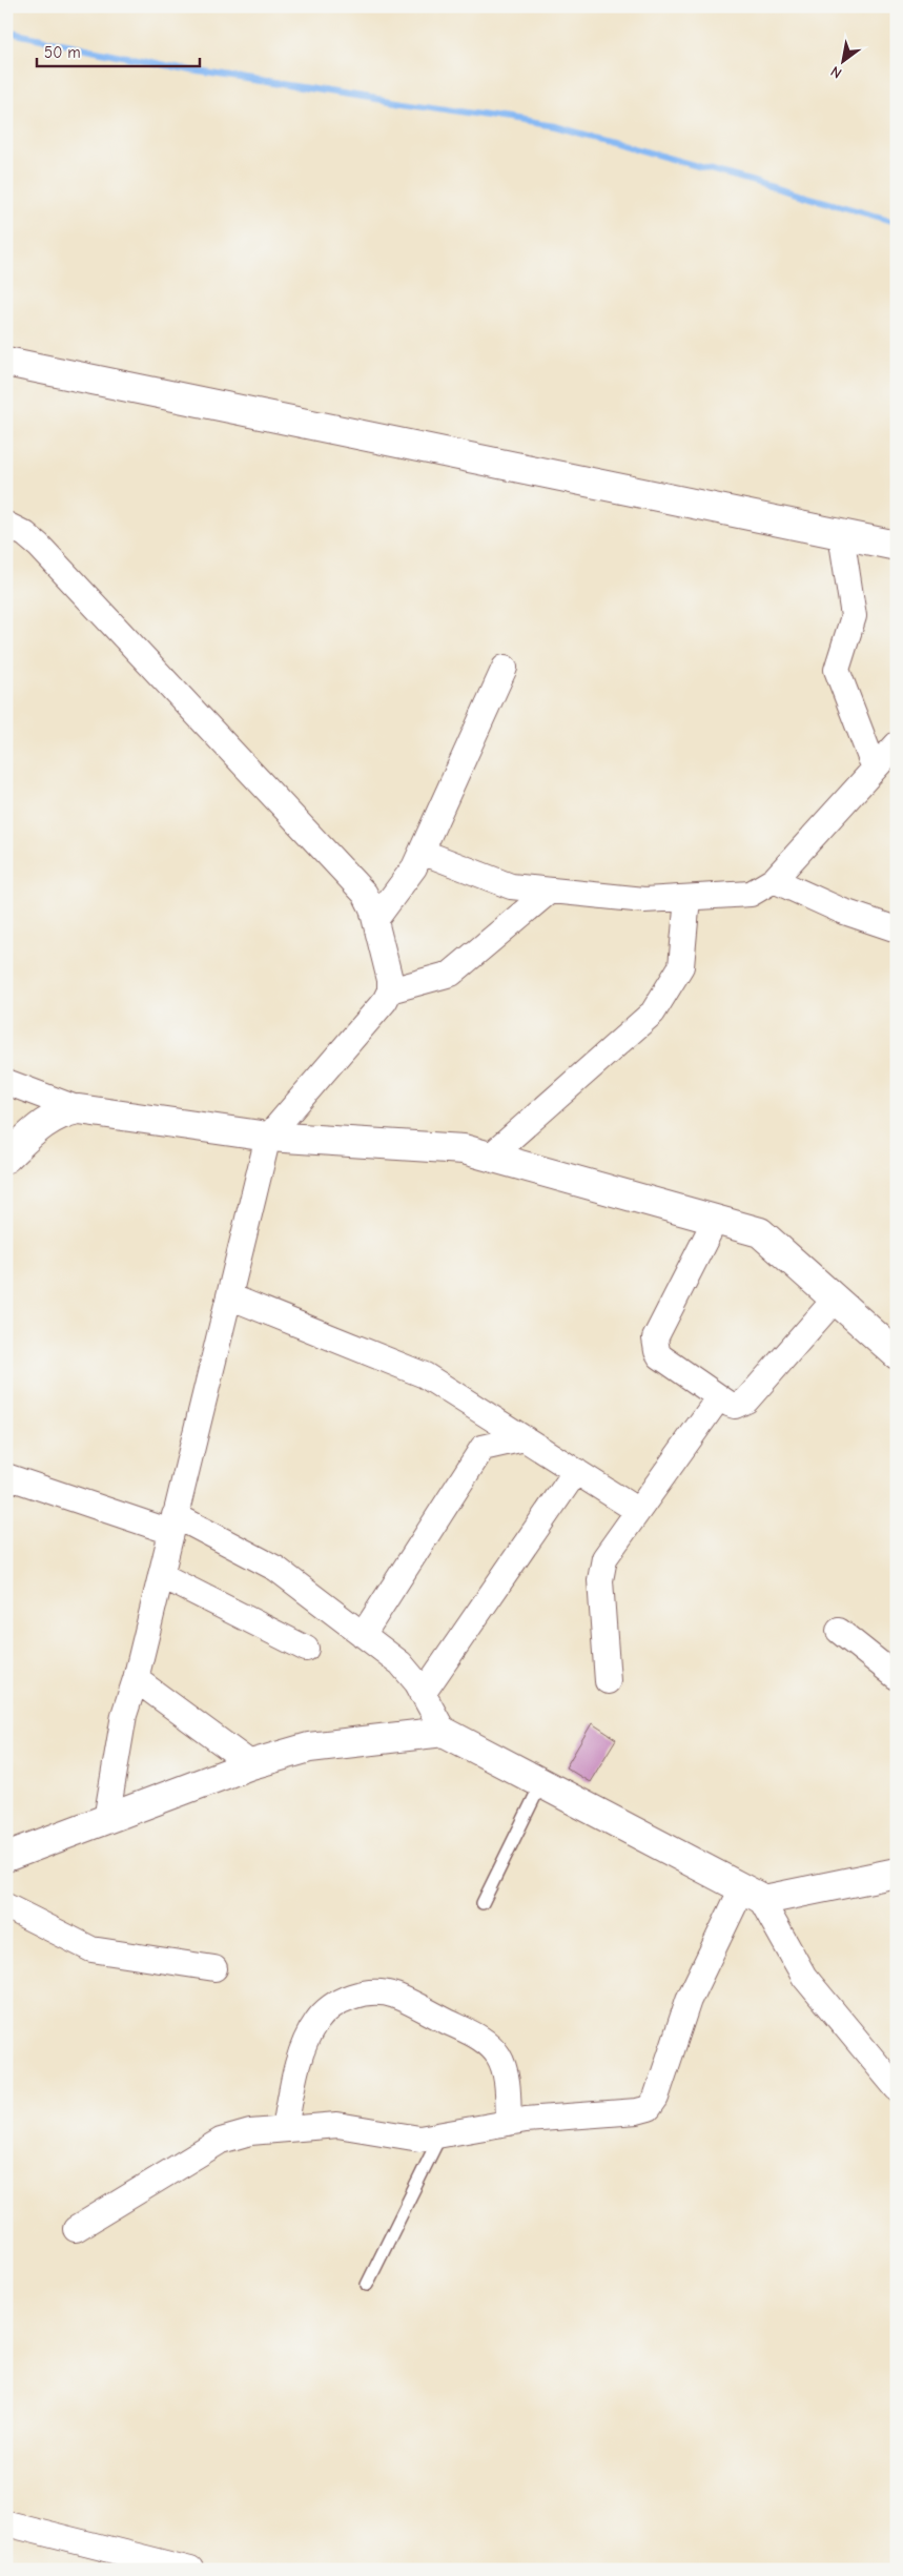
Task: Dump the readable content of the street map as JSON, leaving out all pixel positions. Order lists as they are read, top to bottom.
{
  "scale_bar": "50 m",
  "north": "bottom left"
}
